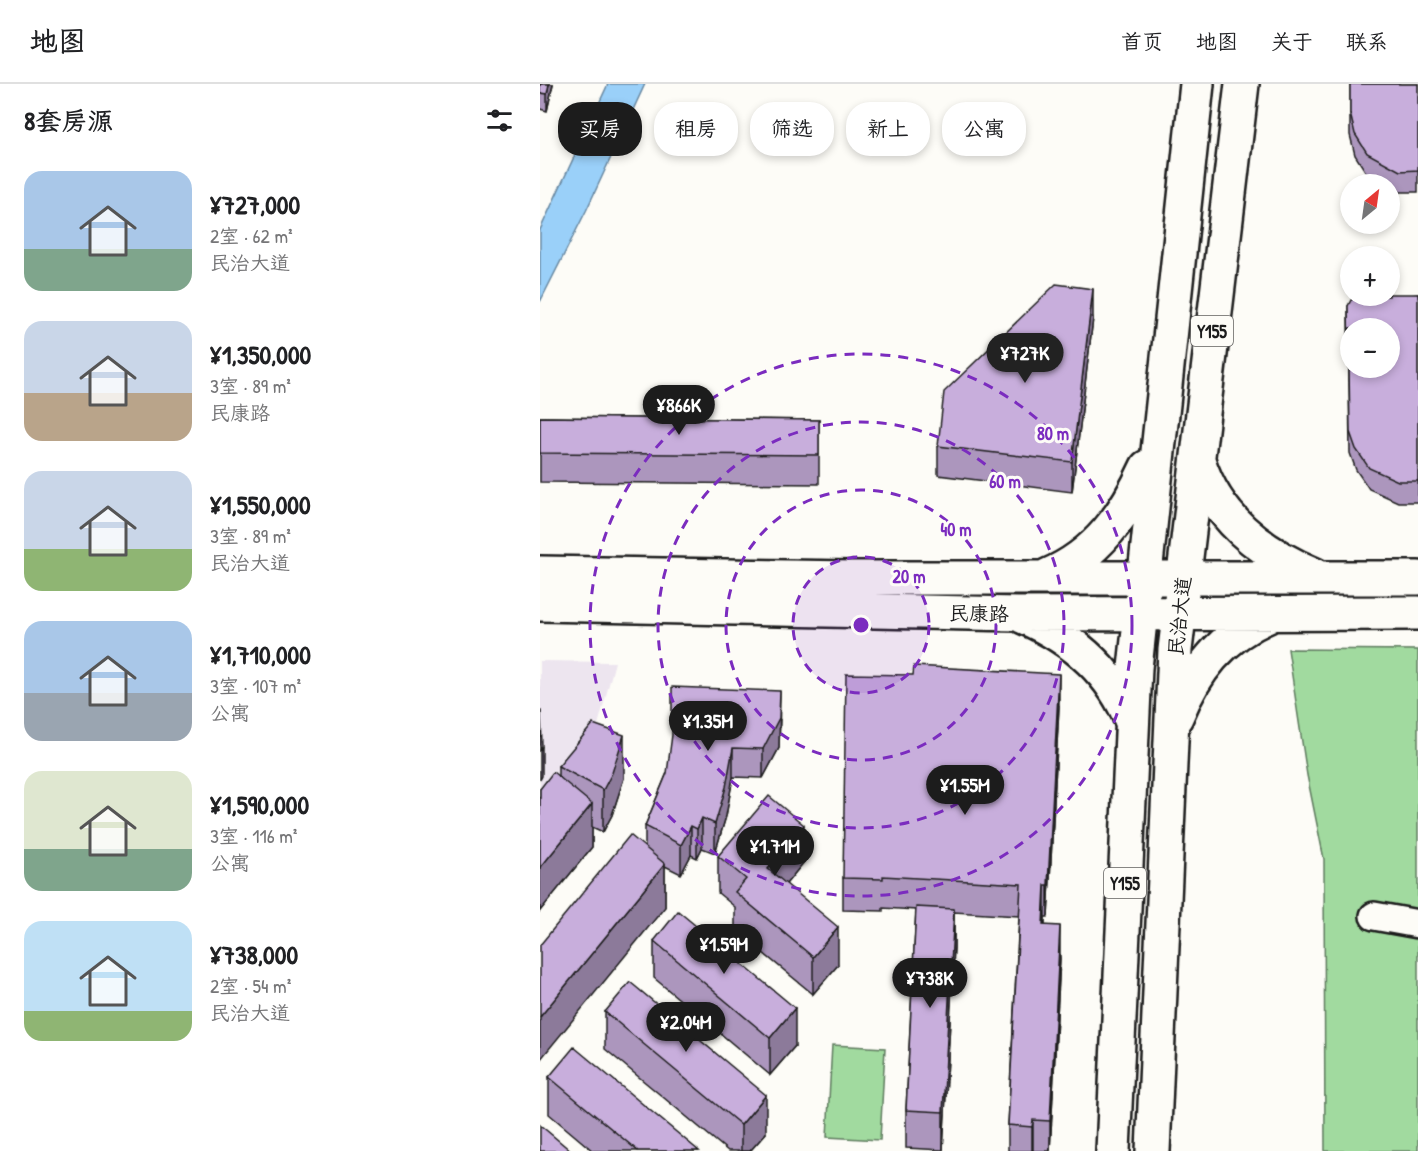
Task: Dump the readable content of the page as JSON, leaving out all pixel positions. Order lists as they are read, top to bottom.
{
  "streets": {
    "main road": ["Y155", "民康路", "民治大道"]
  },
  "crossings": [
    ["民康路", "民治大道"]
  ],
  "north": "top right",
  "page": {
    "header": "地图",
    "nav": [
      "首页",
      "地图",
      "关于",
      "联系"
    ],
    "heading": "8套房源",
    "chip": [
      "买房",
      "租房",
      "筛选",
      "新上",
      "公寓"
    ],
    "list": [
      {
        "name": "¥727,000",
        "note": "2室 · 62 m² · 民治大道"
      },
      {
        "name": "¥1,350,000",
        "note": "3室 · 89 m² · 民康路"
      },
      {
        "name": "¥1,550,000",
        "note": "3室 · 89 m² · 民治大道"
      },
      {
        "name": "¥1,710,000",
        "note": "3室 · 107 m² · 公寓"
      },
      {
        "name": "¥1,590,000",
        "note": "3室 · 116 m² · 公寓"
      },
      {
        "name": "¥738,000",
        "note": "2室 · 54 m² · 民治大道"
      }
    ],
    "map_buttons": ["+", "−"],
    "price": [
      "¥727K",
      "¥866K",
      "¥1.35M",
      "¥1.55M",
      "¥1.71M",
      "¥1.59M",
      "¥738K",
      "¥2.04M"
    ]
  },
  "rings": [
    "80 m",
    "60 m",
    "40 m",
    "20 m"
  ]
}
